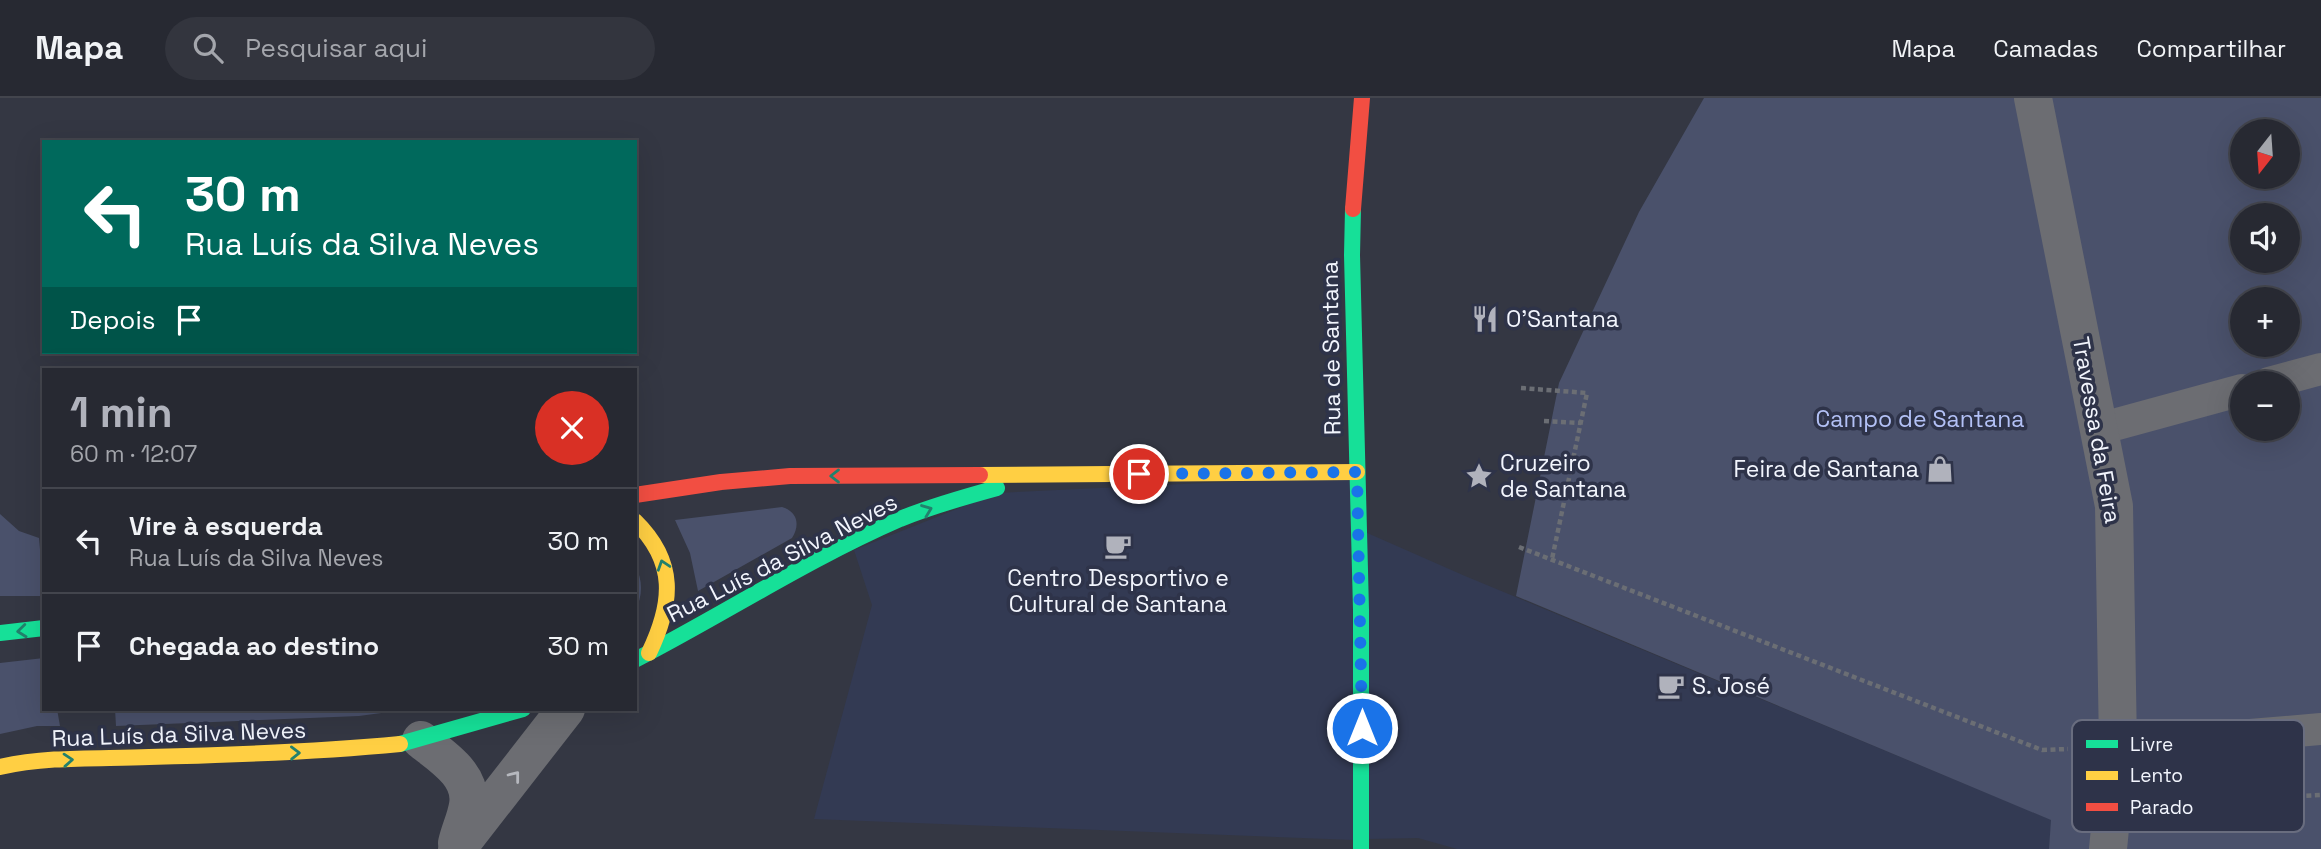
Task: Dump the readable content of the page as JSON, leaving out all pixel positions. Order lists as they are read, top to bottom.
{
  "streets": {
    "main road": ["Rua de Santana", "Rua Luís da Silva Neves"],
    "street": ["Travessa da Feira"]
  },
  "crossings": [
    ["Rua de Santana", "Rua Luís da Silva Neves"]
  ],
  "parks": ["Campo de Santana"],
  "places": {
    "restaurant": ["O'Santana"],
    "shop": ["Feira de Santana"],
    "place": ["Cruzeiro de Santana"],
    "cafe": ["Centro Desportivo e Cultural de Santana", "S. José"]
  },
  "legend": ["Livre", "Lento", "Parado"],
  "north": "bottom",
  "page": {
    "header": "Mapa",
    "search": "Pesquisar aqui",
    "nav": ["Mapa", "Camadas", "Compartilhar"],
    "map_buttons": ["+", "−"],
    "turn": ["30 m", "Rua Luís da Silva Neves"],
    "then": "Depois",
    "heading": ["1 min", "60 m · 12:07"],
    "list": [
      {
        "name": "Vire à esquerda",
        "note": "Rua Luís da Silva Neves",
        "value": "30 m"
      },
      {
        "name": "Chegada ao destino",
        "value": "30 m"
      }
    ]
  }
}
